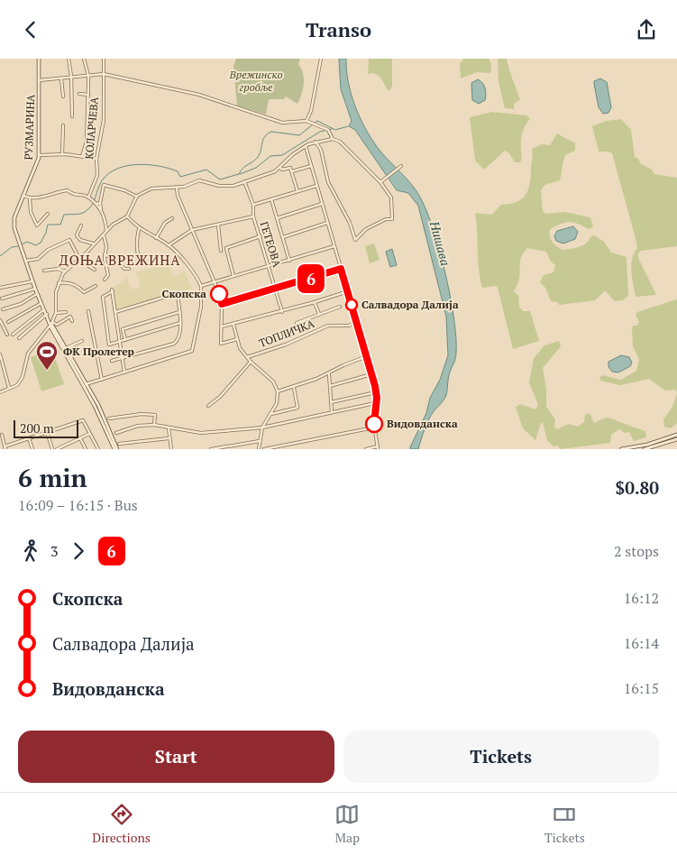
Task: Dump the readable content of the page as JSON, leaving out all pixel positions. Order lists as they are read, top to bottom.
{
  "streets": {
    "main road": ["РУЗМАРИНА"],
    "street": ["КОЛАРЧЕВА", "ГЕТЕОВА", "ТОПЛИЧКА"]
  },
  "districts": ["ДОЊА ВРЕЖИНА"],
  "water": ["Нишава"],
  "parks": ["Врежинско гробље"],
  "places": {
    "other": ["Скопска", "Салвадора Далија", "Видовданска"],
    "sports": ["ФК Пролетер"]
  },
  "lines": ["bus line 6"],
  "scale_bar": "200 m",
  "page": {
    "header": "Transo",
    "on_map": "6",
    "scale": "200 m",
    "heading": ["6 min", "16:09 – 16:15 · Bus", "$0.80"],
    "legs": ["3", "6", "2 stops"],
    "list": [
      {
        "name": "Скопска",
        "value": "16:12"
      },
      {
        "name": "Салвадора Далија",
        "value": "16:14"
      },
      {
        "name": "Видовданска",
        "value": "16:15"
      }
    ],
    "buttons": ["Start", "Tickets"],
    "tabs": ["Directions", "Map", "Tickets"]
  }
}
